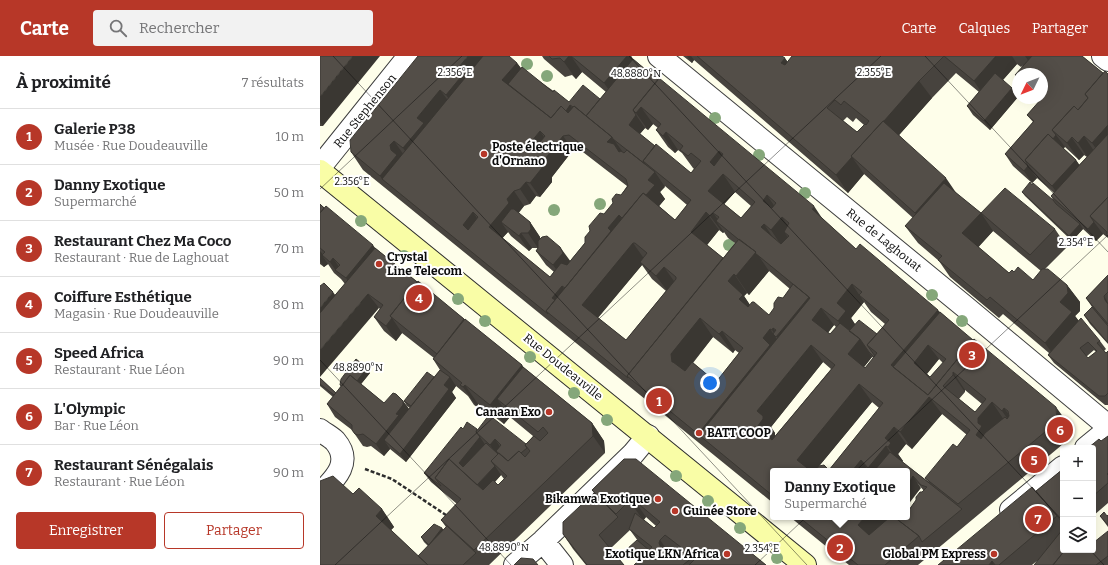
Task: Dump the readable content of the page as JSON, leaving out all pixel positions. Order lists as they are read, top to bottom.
{
  "streets": {
    "street": ["Rue Stephenson", "Rue de Laghouat", "Rue Doudeauville"]
  },
  "places": [
    "Poste électrique d'Ornano",
    "Crystal Line Telecom",
    "Canaan Exo",
    "BATT COOP",
    "Bikamwa Exotique",
    "Guinée Store",
    "Exotique LKN Africa",
    "Global PM Express"
  ],
  "north": "bottom left",
  "page": {
    "header": "Carte",
    "search": "Rechercher",
    "nav": ["Carte", "Calques", "Partager"],
    "heading": ["À proximité", "7 résultats"],
    "list": [
      {
        "mark": "1",
        "name": "Galerie P38",
        "note": "Musée · Rue Doudeauville",
        "value": "10 m"
      },
      {
        "mark": "2",
        "name": "Danny Exotique",
        "note": "Supermarché",
        "value": "50 m"
      },
      {
        "mark": "3",
        "name": "Restaurant Chez Ma Coco",
        "note": "Restaurant · Rue de Laghouat",
        "value": "70 m"
      },
      {
        "mark": "4",
        "name": "Coiffure Esthétique",
        "note": "Magasin · Rue Doudeauville",
        "value": "80 m"
      },
      {
        "mark": "5",
        "name": "Speed Africa",
        "note": "Restaurant · Rue Léon",
        "value": "90 m"
      },
      {
        "mark": "6",
        "name": "L'Olympic",
        "note": "Bar · Rue Léon",
        "value": "90 m"
      },
      {
        "mark": "7",
        "name": "Restaurant Sénégalais",
        "note": "Restaurant · Rue Léon",
        "value": "90 m"
      }
    ],
    "pins": [
      "4",
      "3",
      "1",
      "6",
      "5",
      "7",
      "2"
    ],
    "map_buttons": ["+", "−"],
    "popup": ["Danny Exotique", "Supermarché"],
    "buttons": ["Enregistrer", "Partager"]
  },
  "coordinates": [
    "2.356°E",
    "2.355°E",
    "48.8880°N",
    "2.354°E",
    "48.8890°N"
  ]
}
